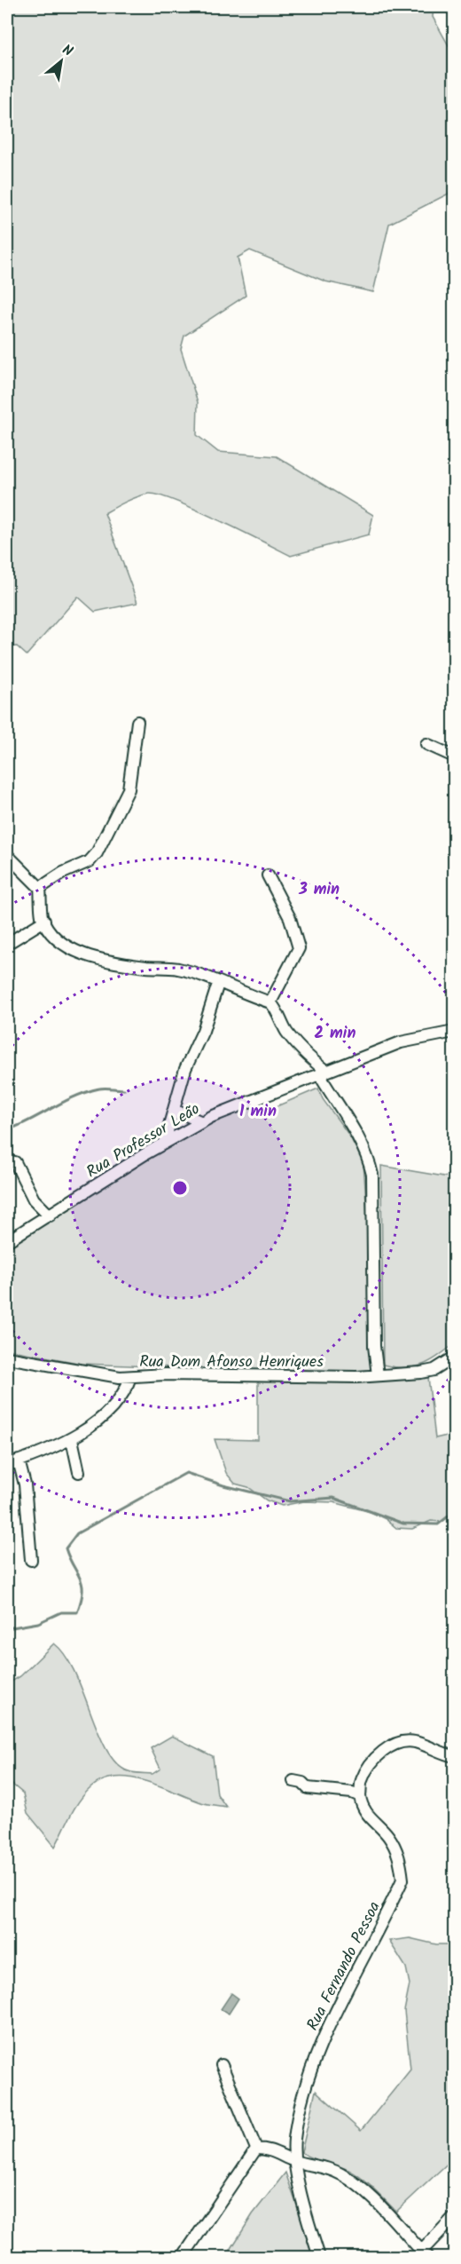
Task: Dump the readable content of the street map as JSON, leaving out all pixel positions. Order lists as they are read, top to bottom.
{
  "streets": {
    "street": ["Rua Professor Leão", "Rua Dom Afonso Henriques", "Rua Fernando Pessoa"]
  },
  "north": "top right",
  "rings": ["3 min", "2 min", "1 min"]
}
